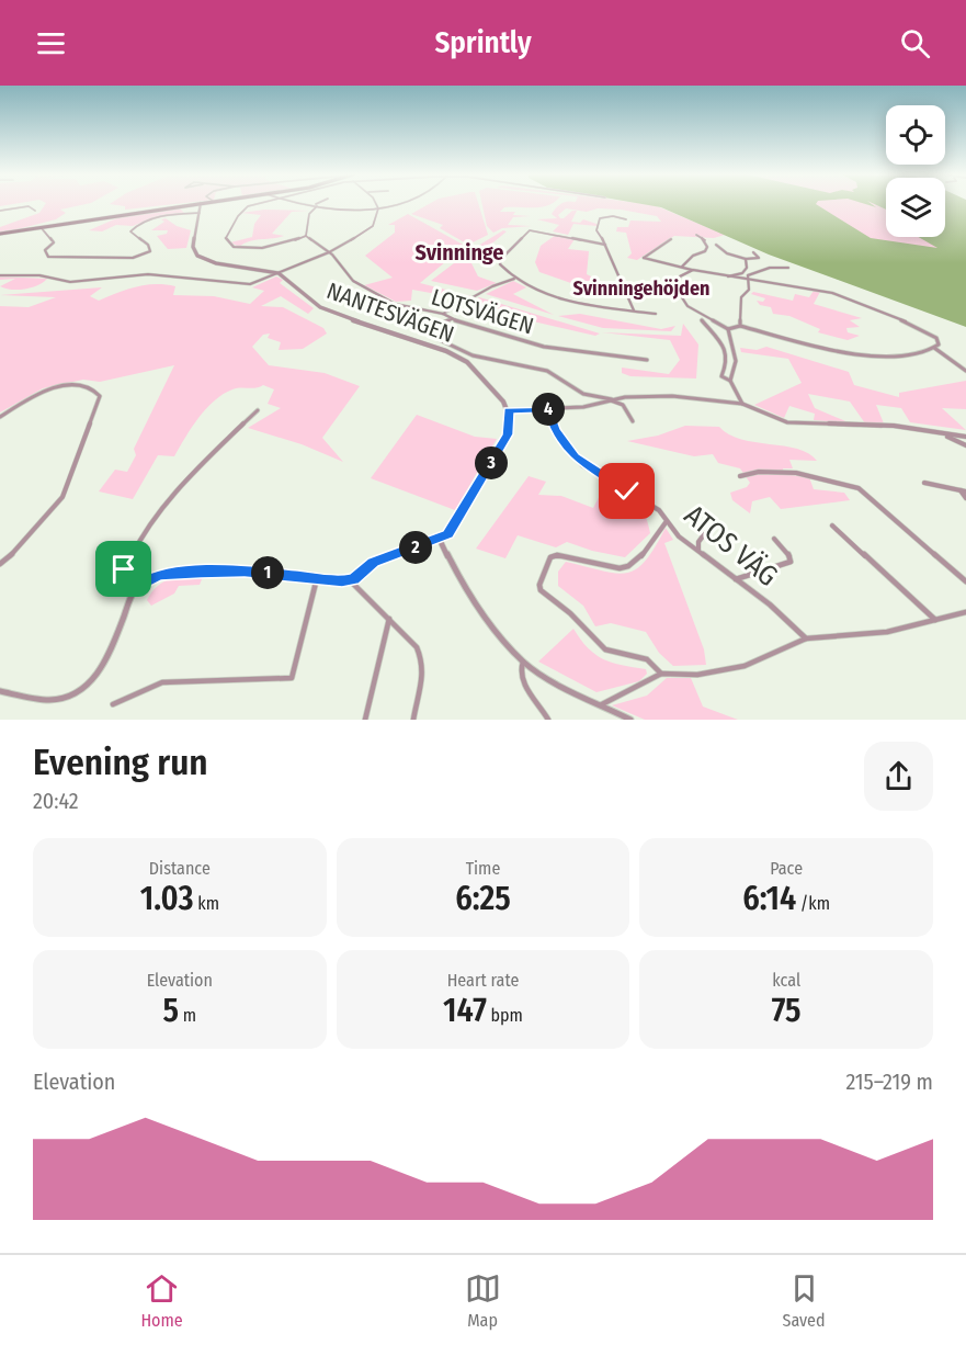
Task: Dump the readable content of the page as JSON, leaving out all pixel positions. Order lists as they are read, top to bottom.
{
  "streets": {
    "street": ["LOTSVÄGEN", "NANTESVÄGEN", "ATOS VÄG"]
  },
  "districts": ["Svinninge", "Svinningehöjden"],
  "page": {
    "header": "Sprintly",
    "pins": [
      "4",
      "3",
      "2",
      "1"
    ],
    "heading": ["Evening run", "20:42"],
    "stats": [
      ["Distance", "1.03 km"],
      ["Time", "6:25"],
      ["Pace", "6:14 /km"],
      ["Elevation", "5 m"],
      ["Heart rate", "147 bpm"],
      ["kcal", "75"]
    ],
    "chart": ["Elevation", "215–219 m"],
    "tabs": ["Home", "Map", "Saved"]
  }
}
